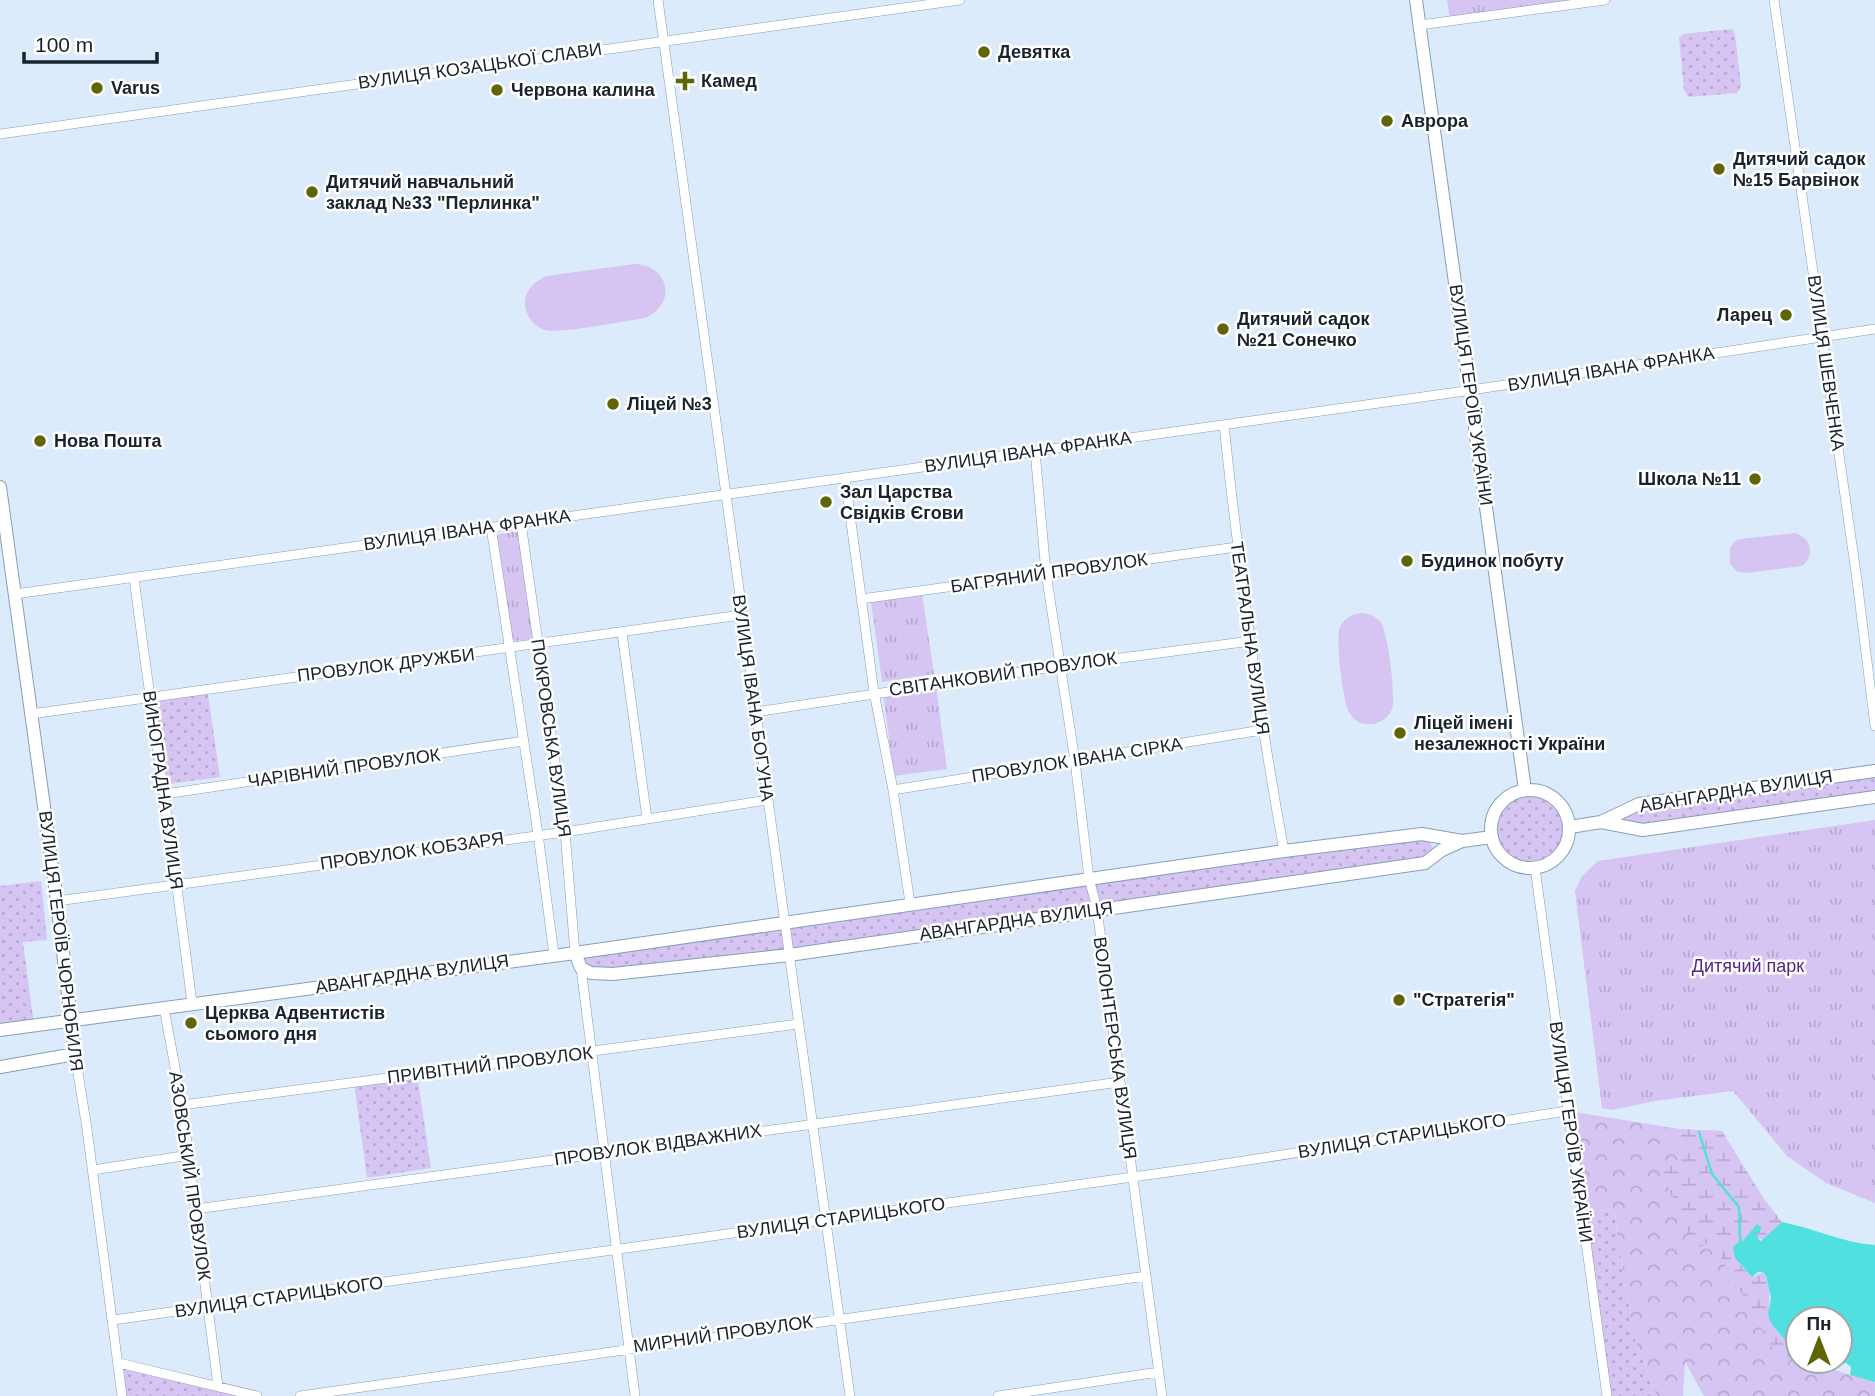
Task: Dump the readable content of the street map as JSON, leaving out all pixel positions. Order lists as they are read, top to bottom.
{
  "streets": {
    "street": [
      "ВУЛИЦЯ КОЗАЦЬКОЇ СЛАВИ",
      "ВУЛИЦЯ ШЕВЧЕНКА",
      "ВУЛИЦЯ ІВАНА ФРАНКА",
      "ВУЛИЦЯ ГЕРОЇВ УКРАЇНИ",
      "БАГРЯНИЙ ПРОВУЛОК",
      "ТЕАТРАЛЬНА ВУЛИЦЯ",
      "ПРОВУЛОК ДРУЖБИ",
      "СВІТАНКОВИЙ ПРОВУЛОК",
      "ВУЛИЦЯ ІВАНА БОГУНА",
      "ПОКРОВСЬКА ВУЛИЦЯ",
      "ПРОВУЛОК ІВАНА СІРКА",
      "ЧАРІВНИЙ ПРОВУЛОК",
      "ВИНОГРАДНА ВУЛИЦЯ",
      "АВАНГАРДНА ВУЛИЦЯ",
      "ПРОВУЛОК КОБЗАРЯ",
      "ВУЛИЦЯ ГЕРОЇВ ЧОРНОБИЛЯ",
      "ВОЛОНТЕРСЬКА ВУЛИЦЯ",
      "ПРИВІТНИЙ ПРОВУЛОК",
      "ВУЛИЦЯ СТАРИЦЬКОГО",
      "ПРОВУЛОК ВІДВАЖНИХ",
      "АЗОВСЬКИЙ ПРОВУЛОК",
      "МИРНИЙ ПРОВУЛОК"
    ]
  },
  "crossings": [
    ["ВУЛИЦЯ КОЗАЦЬКОЇ СЛАВИ", "ВУЛИЦЯ ІВАНА БОГУНА"],
    ["ВУЛИЦЯ ШЕВЧЕНКА", "ВУЛИЦЯ ІВАНА ФРАНКА"],
    ["ВУЛИЦЯ ІВАНА ФРАНКА", "ВУЛИЦЯ ГЕРОЇВ УКРАЇНИ"],
    ["ВУЛИЦЯ ІВАНА ФРАНКА", "ТЕАТРАЛЬНА ВУЛИЦЯ"],
    ["ВУЛИЦЯ ІВАНА ФРАНКА", "ВУЛИЦЯ ІВАНА БОГУНА"],
    ["ВУЛИЦЯ ІВАНА ФРАНКА", "ПОКРОВСЬКА ВУЛИЦЯ"],
    ["ВУЛИЦЯ ІВАНА ФРАНКА", "ВИНОГРАДНА ВУЛИЦЯ"],
    ["ВУЛИЦЯ ІВАНА ФРАНКА", "ВУЛИЦЯ ГЕРОЇВ ЧОРНОБИЛЯ"],
    ["ВУЛИЦЯ ІВАНА ФРАНКА", "ВОЛОНТЕРСЬКА ВУЛИЦЯ"],
    ["ВУЛИЦЯ ГЕРОЇВ УКРАЇНИ", "АВАНГАРДНА ВУЛИЦЯ"],
    ["ВУЛИЦЯ ГЕРОЇВ УКРАЇНИ", "ВУЛИЦЯ СТАРИЦЬКОГО"],
    ["БАГРЯНИЙ ПРОВУЛОК", "ТЕАТРАЛЬНА ВУЛИЦЯ"],
    ["БАГРЯНИЙ ПРОВУЛОК", "ВОЛОНТЕРСЬКА ВУЛИЦЯ"],
    ["ТЕАТРАЛЬНА ВУЛИЦЯ", "СВІТАНКОВИЙ ПРОВУЛОК"],
    ["ТЕАТРАЛЬНА ВУЛИЦЯ", "ПРОВУЛОК ІВАНА СІРКА"],
    ["ТЕАТРАЛЬНА ВУЛИЦЯ", "АВАНГАРДНА ВУЛИЦЯ"],
    ["ПРОВУЛОК ДРУЖБИ", "ВУЛИЦЯ ІВАНА БОГУНА"],
    ["ПРОВУЛОК ДРУЖБИ", "ПОКРОВСЬКА ВУЛИЦЯ"],
    ["ПРОВУЛОК ДРУЖБИ", "ВИНОГРАДНА ВУЛИЦЯ"],
    ["ПРОВУЛОК ДРУЖБИ", "ВУЛИЦЯ ГЕРОЇВ ЧОРНОБИЛЯ"],
    ["СВІТАНКОВИЙ ПРОВУЛОК", "ВУЛИЦЯ ІВАНА БОГУНА"],
    ["СВІТАНКОВИЙ ПРОВУЛОК", "ВОЛОНТЕРСЬКА ВУЛИЦЯ"],
    ["ВУЛИЦЯ ІВАНА БОГУНА", "АВАНГАРДНА ВУЛИЦЯ"],
    ["ВУЛИЦЯ ІВАНА БОГУНА", "ПРОВУЛОК КОБЗАРЯ"],
    ["ВУЛИЦЯ ІВАНА БОГУНА", "ПРИВІТНИЙ ПРОВУЛОК"],
    ["ВУЛИЦЯ ІВАНА БОГУНА", "ВУЛИЦЯ СТАРИЦЬКОГО"],
    ["ВУЛИЦЯ ІВАНА БОГУНА", "ПРОВУЛОК ВІДВАЖНИХ"],
    ["ВУЛИЦЯ ІВАНА БОГУНА", "МИРНИЙ ПРОВУЛОК"],
    ["ПОКРОВСЬКА ВУЛИЦЯ", "ЧАРІВНИЙ ПРОВУЛОК"],
    ["ПОКРОВСЬКА ВУЛИЦЯ", "АВАНГАРДНА ВУЛИЦЯ"],
    ["ПОКРОВСЬКА ВУЛИЦЯ", "ПРОВУЛОК КОБЗАРЯ"],
    ["ПРОВУЛОК ІВАНА СІРКА", "ВОЛОНТЕРСЬКА ВУЛИЦЯ"],
    ["ЧАРІВНИЙ ПРОВУЛОК", "ВИНОГРАДНА ВУЛИЦЯ"],
    ["ВИНОГРАДНА ВУЛИЦЯ", "АВАНГАРДНА ВУЛИЦЯ"],
    ["ВИНОГРАДНА ВУЛИЦЯ", "ПРОВУЛОК КОБЗАРЯ"],
    ["АВАНГАРДНА ВУЛИЦЯ", "ВУЛИЦЯ ГЕРОЇВ ЧОРНОБИЛЯ"],
    ["АВАНГАРДНА ВУЛИЦЯ", "ВОЛОНТЕРСЬКА ВУЛИЦЯ"],
    ["АВАНГАРДНА ВУЛИЦЯ", "АЗОВСЬКИЙ ПРОВУЛОК"],
    ["ПРОВУЛОК КОБЗАРЯ", "ВУЛИЦЯ ГЕРОЇВ ЧОРНОБИЛЯ"],
    ["ВУЛИЦЯ ГЕРОЇВ ЧОРНОБИЛЯ", "ВУЛИЦЯ СТАРИЦЬКОГО"],
    ["ВОЛОНТЕРСЬКА ВУЛИЦЯ", "ВУЛИЦЯ СТАРИЦЬКОГО"],
    ["ВОЛОНТЕРСЬКА ВУЛИЦЯ", "ПРОВУЛОК ВІДВАЖНИХ"],
    ["ВОЛОНТЕРСЬКА ВУЛИЦЯ", "МИРНИЙ ПРОВУЛОК"],
    ["ПРИВІТНИЙ ПРОВУЛОК", "АЗОВСЬКИЙ ПРОВУЛОК"],
    ["ВУЛИЦЯ СТАРИЦЬКОГО", "АЗОВСЬКИЙ ПРОВУЛОК"],
    ["ПРОВУЛОК ВІДВАЖНИХ", "АЗОВСЬКИЙ ПРОВУЛОК"]
  ],
  "parks": ["Дитячий парк"],
  "places": {
    "other": [
      "Девятка",
      "Varus",
      "Червона калина",
      "Аврора",
      "Дитячий садок №15 Барвінок",
      "Дитячий навчальний заклад №33 \"Перлинка\"",
      "Ларец",
      "Дитячий садок №21 Сонечко",
      "Ліцей №3",
      "Нова Пошта",
      "Школа №11",
      "Зал Царства Свідків Єгови",
      "Будинок побуту",
      "Ліцей імені незалежності України",
      "\"Стратегія\"",
      "Церква Адвентистів сьомого дня"
    ],
    "health": ["Камед"]
  },
  "scale_bar": "100 m",
  "north": "top"
}
